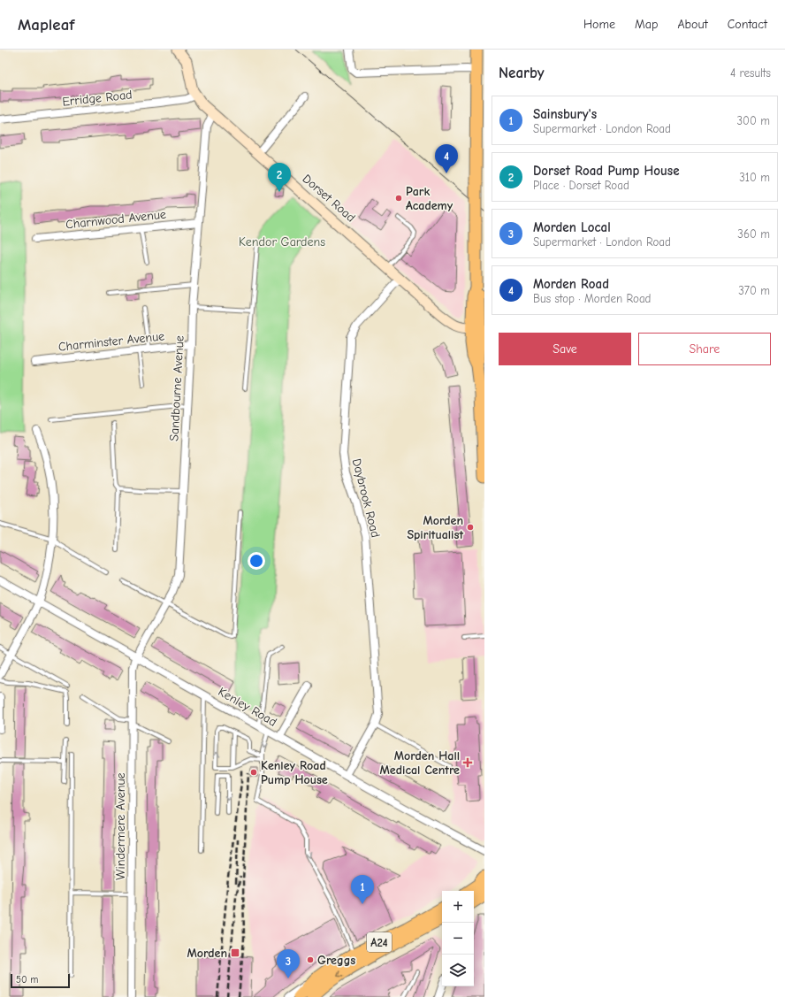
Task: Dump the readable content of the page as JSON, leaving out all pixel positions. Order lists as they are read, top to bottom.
{
  "streets": {
    "highway": ["A24"],
    "main road": ["Dorset Road"],
    "street": [
      "Erridge Road",
      "Charnwood Avenue",
      "Charminster Avenue",
      "Sandbourne Avenue",
      "Daybrook Road",
      "Kenley Road",
      "Windermere Avenue"
    ]
  },
  "crossings": [
    ["Erridge Road", "Dorset Road"],
    ["Dorset Road", "Sandbourne Avenue"],
    ["Dorset Road", "Daybrook Road"],
    ["Charnwood Avenue", "Sandbourne Avenue"],
    ["Charminster Avenue", "Sandbourne Avenue"],
    ["Sandbourne Avenue", "Kenley Road"],
    ["Sandbourne Avenue", "Windermere Avenue"],
    ["Daybrook Road", "Kenley Road"],
    ["Kenley Road", "Windermere Avenue"]
  ],
  "parks": ["Kendor Gardens"],
  "places": {
    "other": [
      "Park Academy",
      "Morden Spiritualist",
      "Kenley Road Pump House",
      "Greggs"
    ],
    "health": ["Morden Hall Medical Centre"],
    "transit": ["Morden"]
  },
  "scale_bar": "50 m",
  "page": {
    "header": "Mapleaf",
    "nav": [
      "Home",
      "Map",
      "About",
      "Contact"
    ],
    "heading": ["Nearby", "4 results"],
    "list": [
      {
        "mark": "1",
        "name": "Sainsbury's",
        "note": "Supermarket · London Road",
        "value": "300 m"
      },
      {
        "mark": "2",
        "name": "Dorset Road Pump House",
        "note": "Place · Dorset Road",
        "value": "310 m"
      },
      {
        "mark": "3",
        "name": "Morden Local",
        "note": "Supermarket · London Road",
        "value": "360 m"
      },
      {
        "mark": "4",
        "name": "Morden Road",
        "note": "Bus stop · Morden Road",
        "value": "370 m"
      }
    ],
    "pins": [
      "4",
      "2",
      "1",
      "3"
    ],
    "buttons": ["Save", "Share"],
    "map_buttons": ["+", "−"],
    "scale": "50 m"
  }
}
